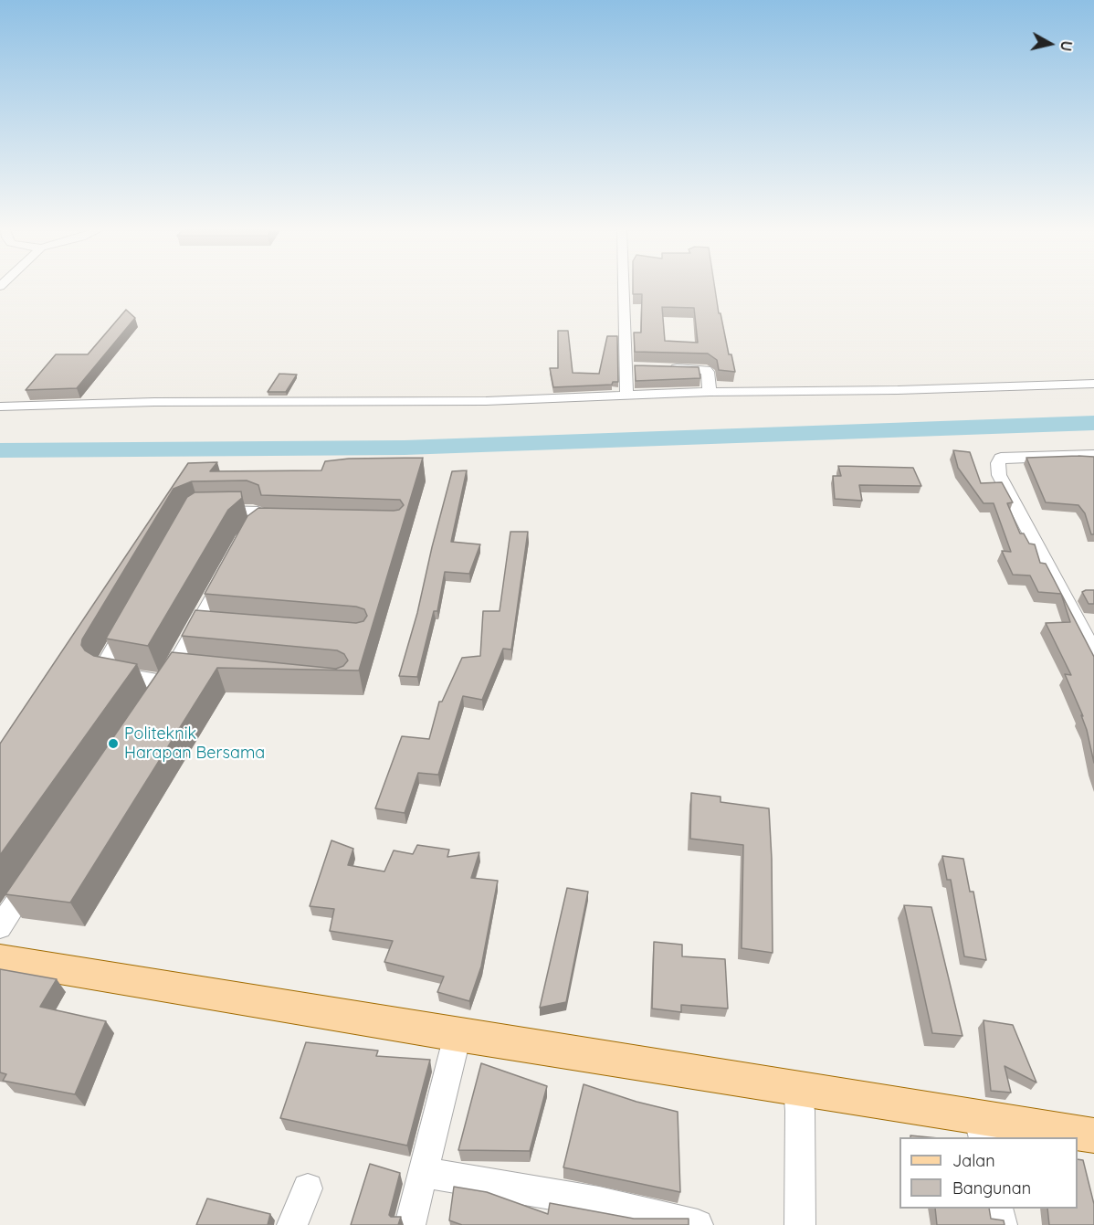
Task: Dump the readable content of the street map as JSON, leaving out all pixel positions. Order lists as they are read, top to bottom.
{
  "places": ["Politeknik Harapan Bersama"],
  "legend": ["Jalan", "Bangunan"],
  "north": "right"
}
